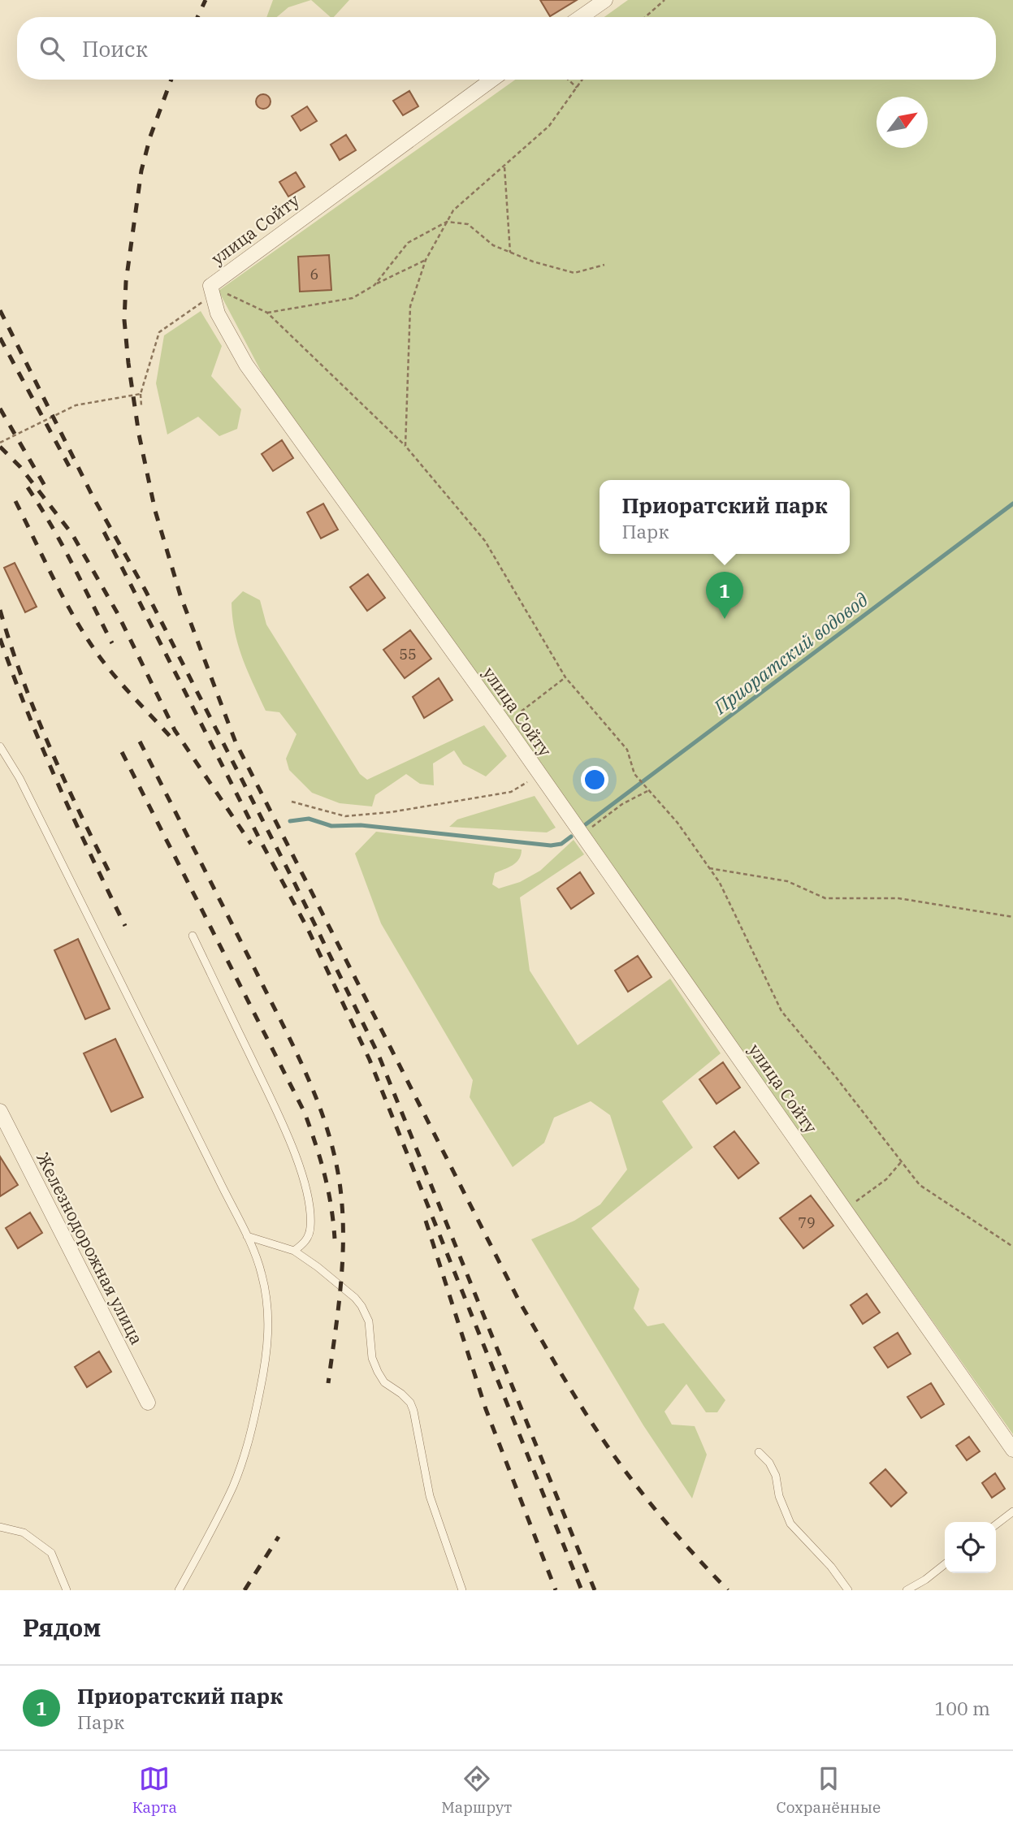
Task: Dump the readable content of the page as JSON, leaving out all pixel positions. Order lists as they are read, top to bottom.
{
  "streets": {
    "street": ["улица Сойту", "Железнодорожная улица"]
  },
  "water": ["Приоратский водовод"],
  "house_numbers": ["6", "55", "79"],
  "north": "top right",
  "page": {
    "search": "Поиск",
    "popup": ["Приоратский парк", "Парк"],
    "pins": "1",
    "heading": "Рядом",
    "list": [
      {
        "mark": "1",
        "name": "Приоратский парк",
        "note": "Парк",
        "value": "100 m"
      }
    ],
    "nav": ["Карта", "Маршрут", "Сохранённые"]
  }
}
